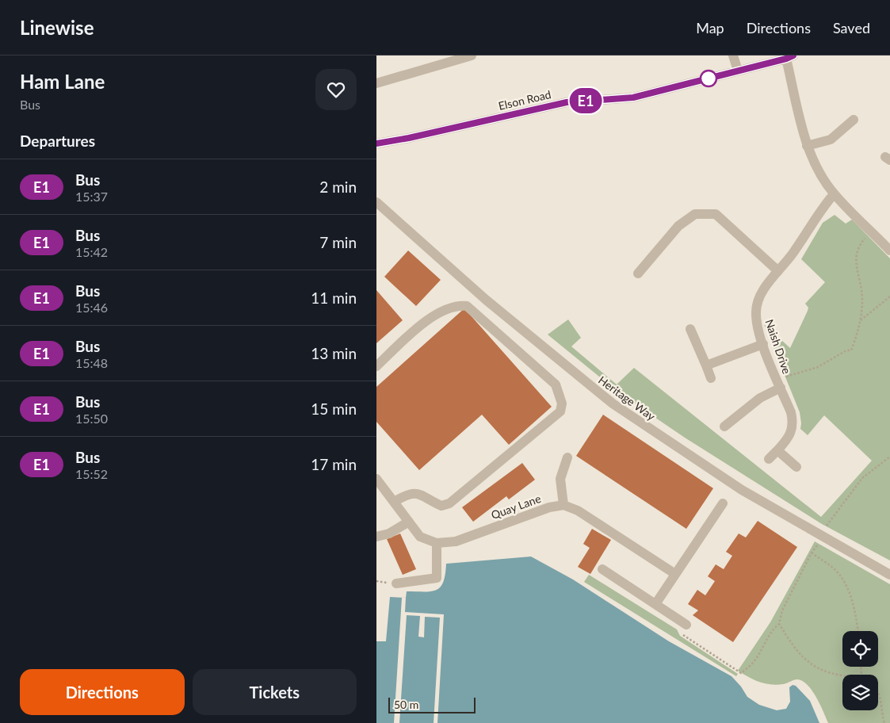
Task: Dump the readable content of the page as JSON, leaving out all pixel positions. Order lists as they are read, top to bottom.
{
  "streets": {
    "street": [
      "Elson Road",
      "Naish Drive",
      "Heritage Way",
      "Quay Lane"
    ]
  },
  "lines": ["bus line E1"],
  "scale_bar": "50 m",
  "page": {
    "header": "Linewise",
    "nav": ["Map", "Directions", "Saved"],
    "heading": [
      ["Ham Lane", "Bus"],
      "Departures"
    ],
    "on_map": "E1",
    "list": [
      {
        "mark": "E1",
        "name": "Bus",
        "note": "15:37",
        "value": "2 min"
      },
      {
        "mark": "E1",
        "name": "Bus",
        "note": "15:42",
        "value": "7 min"
      },
      {
        "mark": "E1",
        "name": "Bus",
        "note": "15:46",
        "value": "11 min"
      },
      {
        "mark": "E1",
        "name": "Bus",
        "note": "15:48",
        "value": "13 min"
      },
      {
        "mark": "E1",
        "name": "Bus",
        "note": "15:50",
        "value": "15 min"
      },
      {
        "mark": "E1",
        "name": "Bus",
        "note": "15:52",
        "value": "17 min"
      }
    ],
    "buttons": ["Directions", "Tickets"],
    "scale": "50 m"
  }
}
